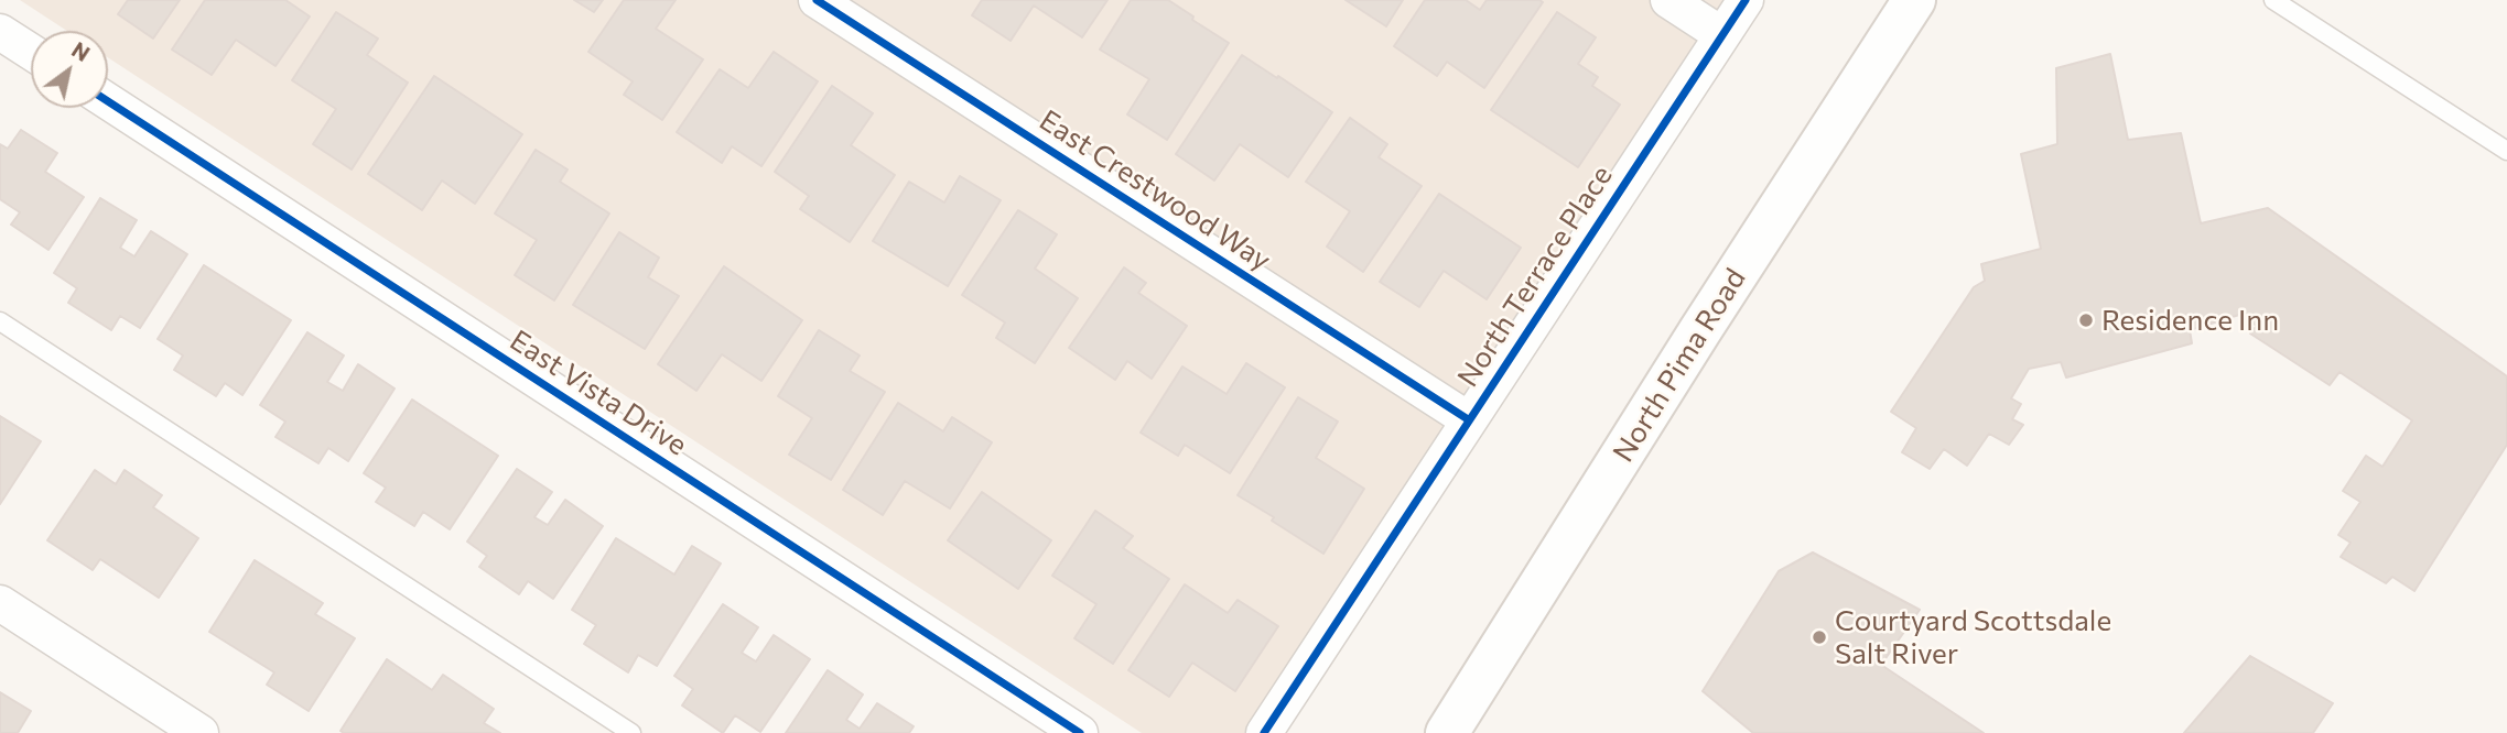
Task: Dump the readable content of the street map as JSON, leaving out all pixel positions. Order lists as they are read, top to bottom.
{
  "streets": {
    "main road": ["North Pima Road"],
    "street": ["East Crestwood Way", "North Terrace Place", "East Vista Drive"]
  },
  "crossings": [
    ["East Crestwood Way", "North Terrace Place"]
  ],
  "places": ["Residence Inn", "Courtyard Scottsdale Salt River"],
  "north": "top right"
}
